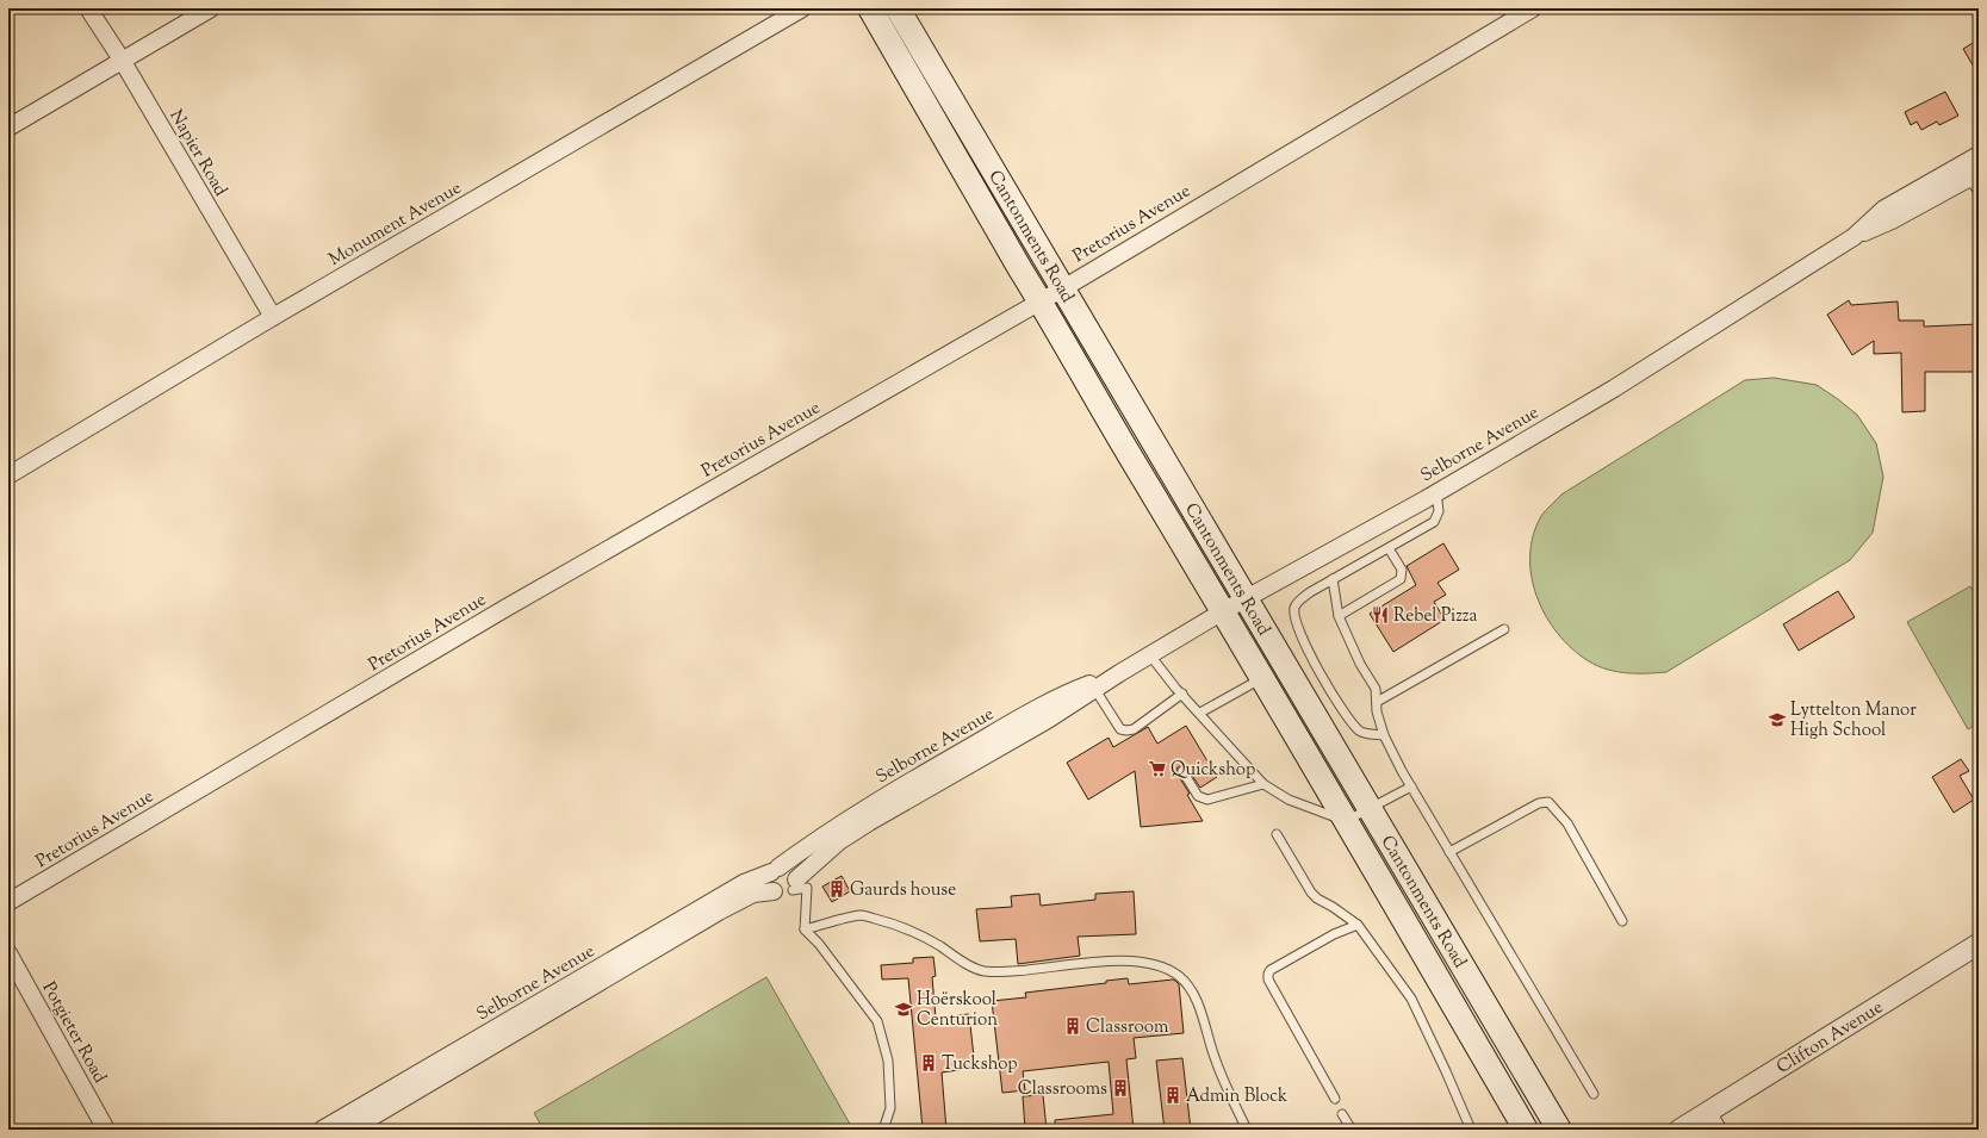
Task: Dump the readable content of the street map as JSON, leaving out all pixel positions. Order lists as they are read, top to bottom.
{
  "streets": {
    "main road": ["Cantonments Road"],
    "street": [
      "Napier Road",
      "Monument Avenue",
      "Pretorius Avenue",
      "Selborne Avenue",
      "Potgieter Road",
      "Clifton Avenue"
    ]
  },
  "crossings": [
    ["Napier Road", "Monument Avenue"],
    ["Pretorius Avenue", "Cantonments Road"],
    ["Cantonments Road", "Selborne Avenue"]
  ],
  "places": {
    "restaurant": ["Rebel Pizza"],
    "school or university": ["Lyttelton Manor High School", "Hoërskool Centurion"],
    "supermarket": ["Quickshop"],
    "building": [
      "Gaurds house",
      "Classroom",
      "Tuckshop",
      "Classrooms",
      "Admin Block"
    ]
  }
}
